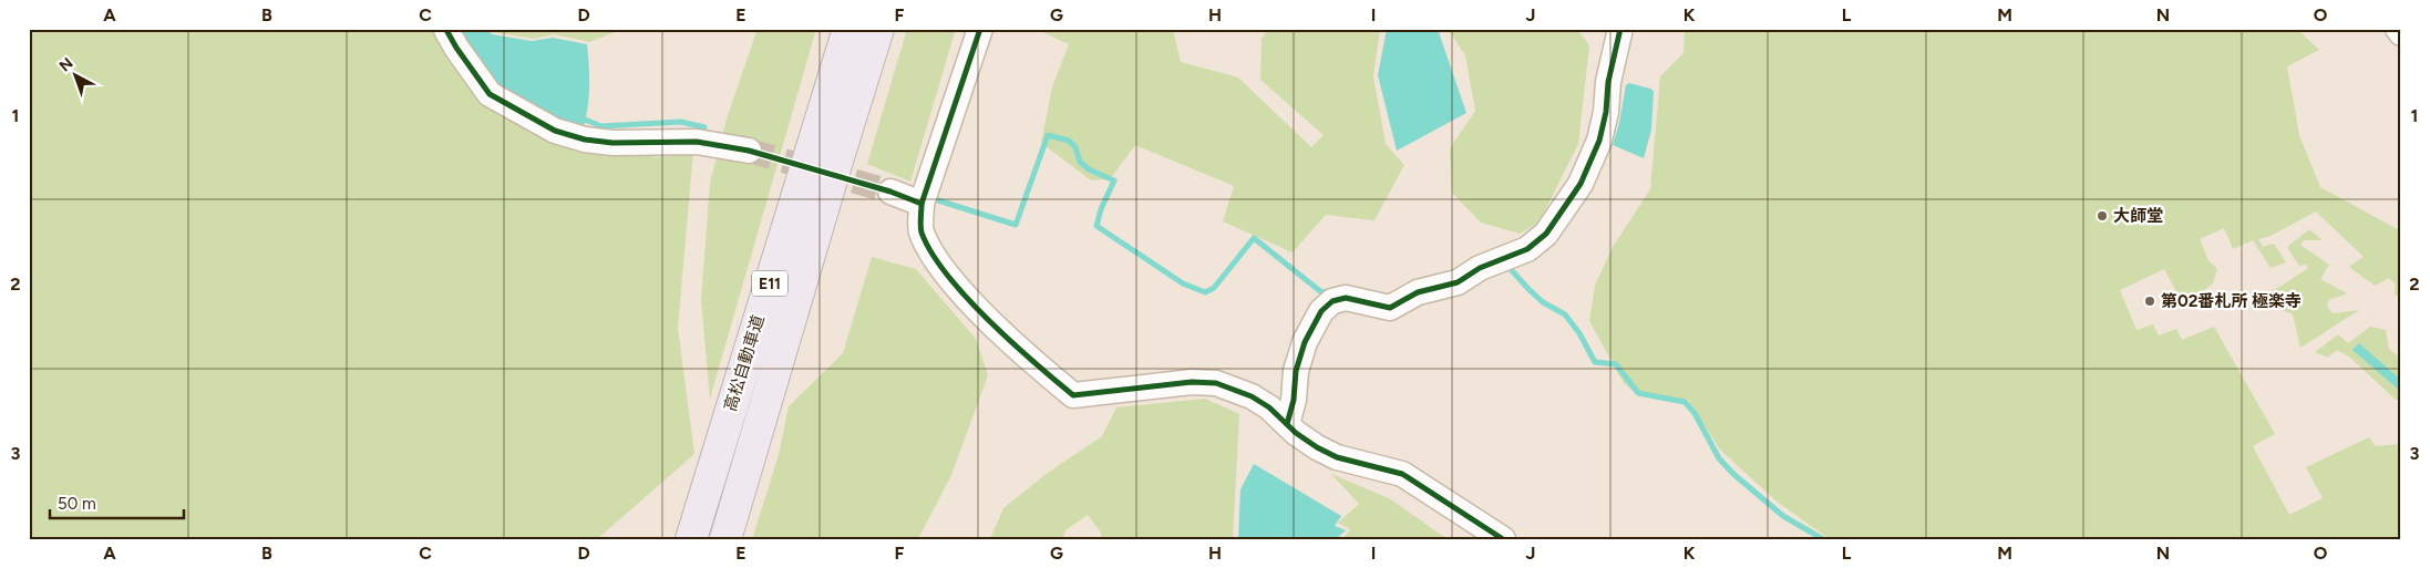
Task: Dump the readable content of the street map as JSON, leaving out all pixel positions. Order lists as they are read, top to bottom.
{
  "streets": {
    "highway": ["E11", "高松自動車道"]
  },
  "places": ["大師堂", "第02番札所 極楽寺"],
  "scale_bar": "50 m",
  "north": "top left",
  "grid": {
    "columns": [
      "A",
      "B",
      "C",
      "D",
      "E",
      "F",
      "G",
      "H",
      "I",
      "J",
      "K",
      "L",
      "M",
      "N",
      "O"
    ],
    "rows": ["1", "2", "3"]
  }
}
